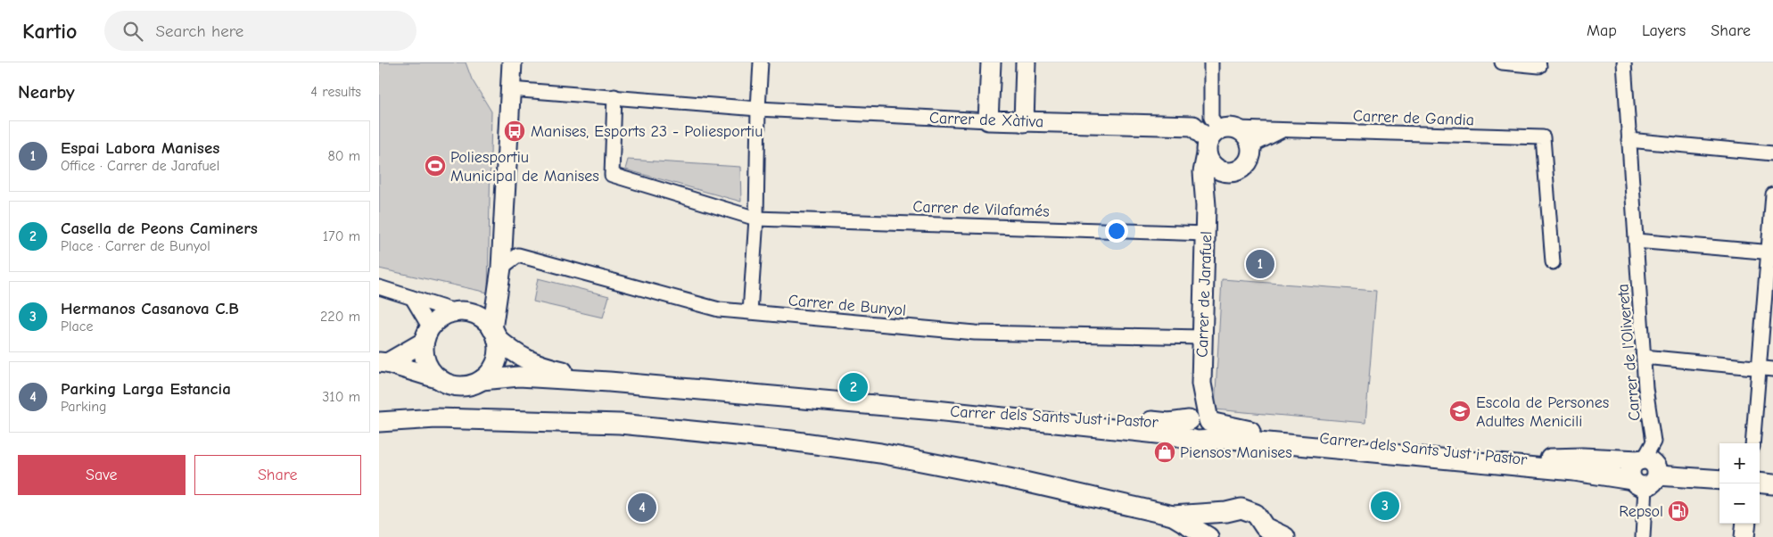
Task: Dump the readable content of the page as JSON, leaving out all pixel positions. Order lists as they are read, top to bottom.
{
  "streets": {
    "main road": ["Carrer de Xàtiva", "Carrer de Jarafuel", "Carrer dels Sants Just i Pastor"],
    "street": [
      "Carrer de Gandia",
      "Carrer de Vilafamés",
      "Carrer de Bunyol",
      "Carrer de l'Olivereta"
    ]
  },
  "crossings": [
    ["Carrer de Gandia", "Carrer de Xàtiva"],
    ["Carrer de Gandia", "Carrer de Jarafuel"],
    ["Carrer de Xàtiva", "Carrer de Vilafamés"],
    ["Carrer de Xàtiva", "Carrer de Jarafuel"],
    ["Carrer de Vilafamés", "Carrer de Jarafuel"],
    ["Carrer de Jarafuel", "Carrer de Bunyol"],
    ["Carrer de Jarafuel", "Carrer dels Sants Just i Pastor"],
    ["Carrer de l'Olivereta", "Carrer dels Sants Just i Pastor"]
  ],
  "places": {
    "bus stop": ["Manises, Esports 23 - Poliesportiu"],
    "sports": ["Poliesportiu Municipal de Manises"],
    "school or university": ["Escola de Persones Adultes Menicili"],
    "shop": ["Piensos Manises"],
    "fuel station": ["Repsol"]
  },
  "page": {
    "header": "Kartio",
    "search": "Search here",
    "nav": ["Map", "Layers", "Share"],
    "heading": ["Nearby", "4 results"],
    "list": [
      {
        "mark": "1",
        "name": "Espai Labora Manises",
        "note": "Office · Carrer de Jarafuel",
        "value": "80 m"
      },
      {
        "mark": "2",
        "name": "Casella de Peons Caminers",
        "note": "Place · Carrer de Bunyol",
        "value": "170 m"
      },
      {
        "mark": "3",
        "name": "Hermanos Casanova C.B",
        "note": "Place",
        "value": "220 m"
      },
      {
        "mark": "4",
        "name": "Parking Larga Estancia",
        "note": "Parking",
        "value": "310 m"
      }
    ],
    "pins": [
      "1",
      "2",
      "3",
      "4"
    ],
    "buttons": ["Save", "Share"],
    "map_buttons": ["+", "−"]
  }
}
